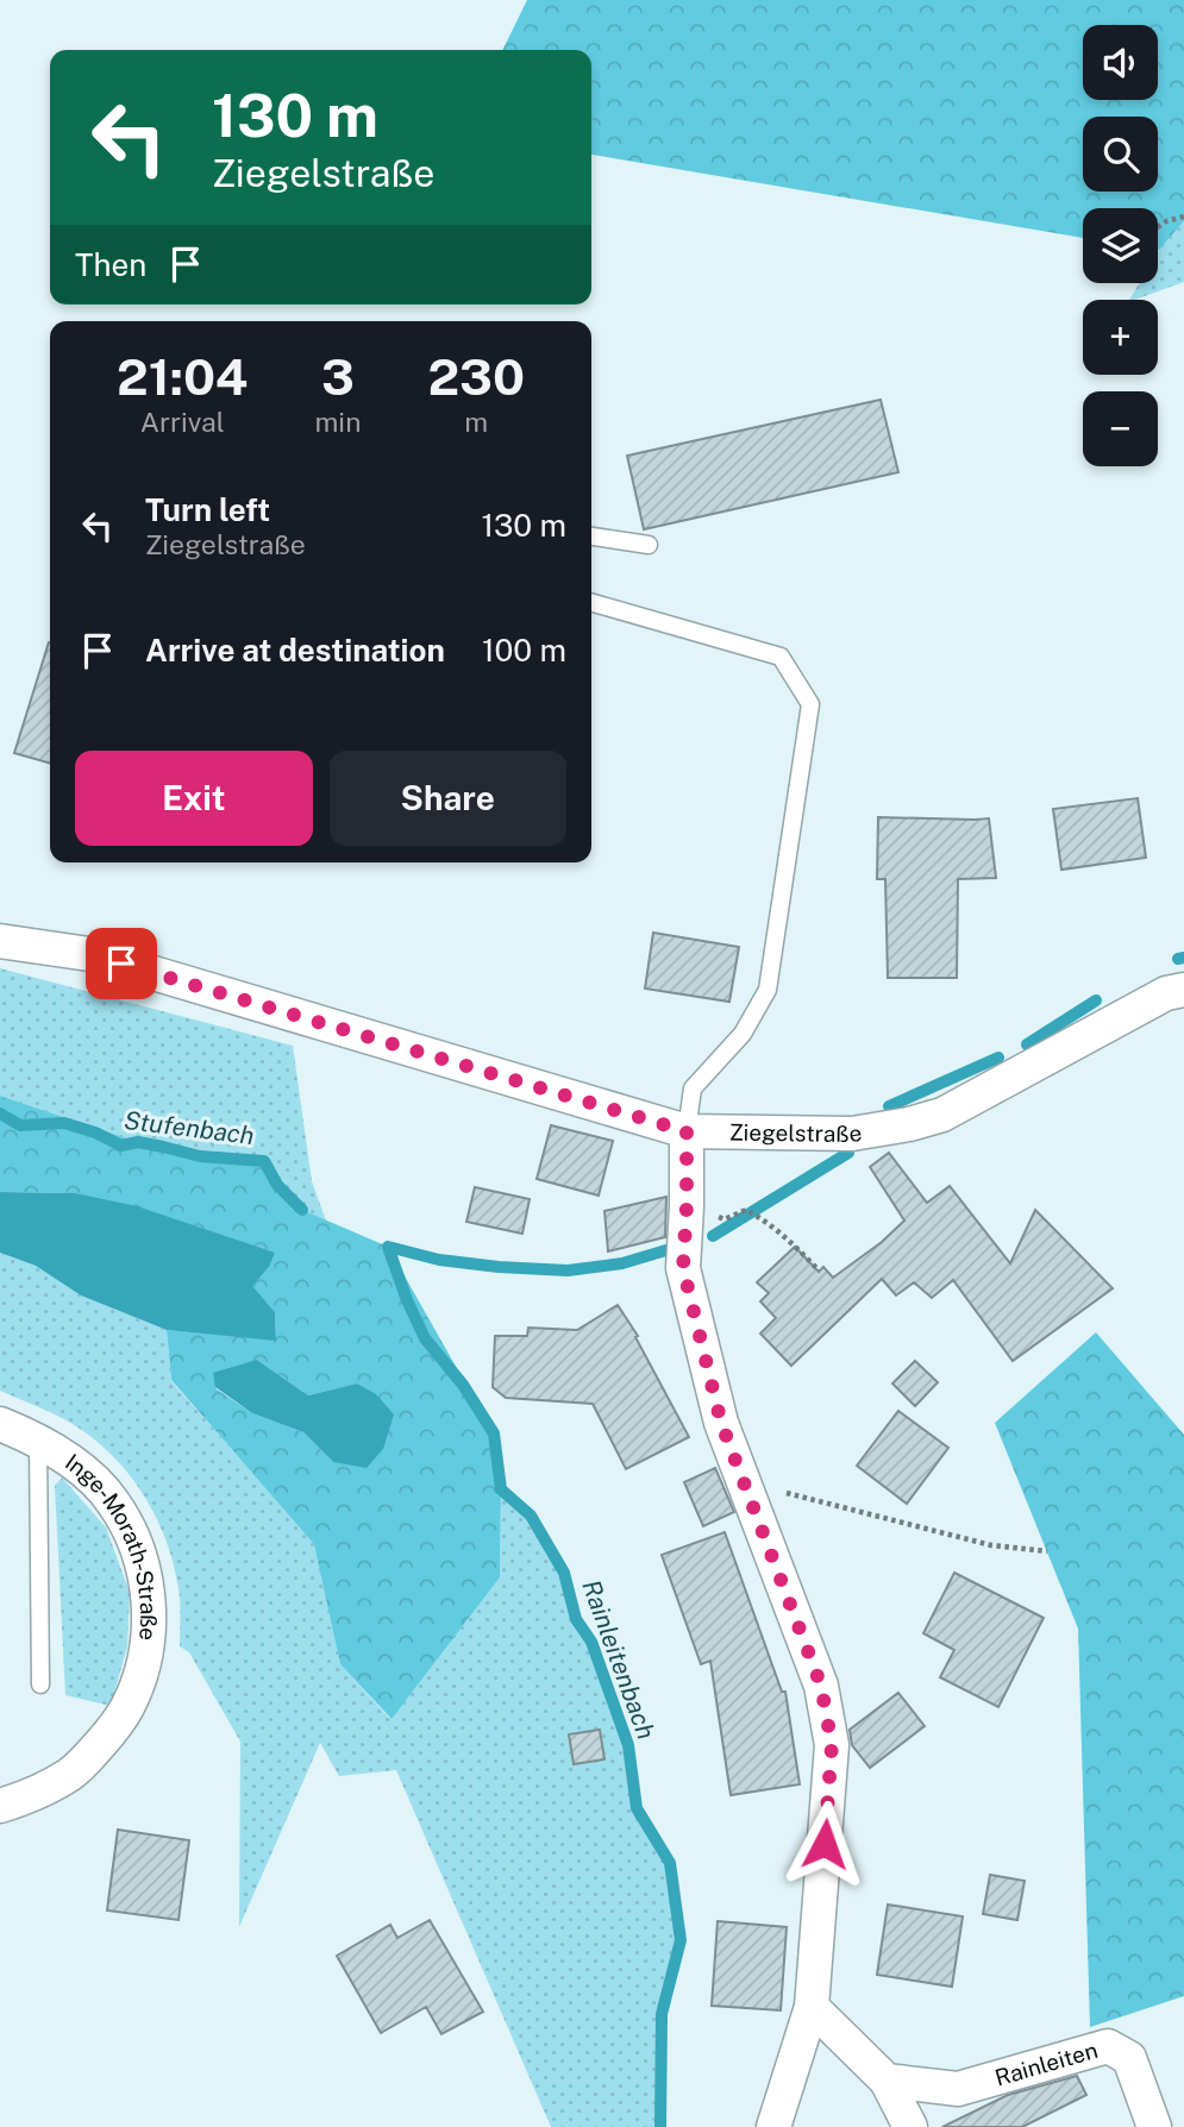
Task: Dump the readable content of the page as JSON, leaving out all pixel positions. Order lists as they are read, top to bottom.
{
  "streets": {
    "street": ["Ziegelstraße", "Inge-Morath-Straße", "Rainleiten"]
  },
  "water": ["Stufenbach", "Rainleitenbach"],
  "page": {
    "map_buttons": ["+", "−"],
    "turn": ["130 m", "Ziegelstraße"],
    "then": "Then",
    "eta": [
      "21:04",
      "Arrival",
      "3",
      "min",
      "230",
      "m"
    ],
    "list": [
      {
        "name": "Turn left",
        "note": "Ziegelstraße",
        "value": "130 m"
      },
      {
        "name": "Arrive at destination",
        "value": "100 m"
      }
    ],
    "buttons": ["Exit", "Share"]
  }
}
